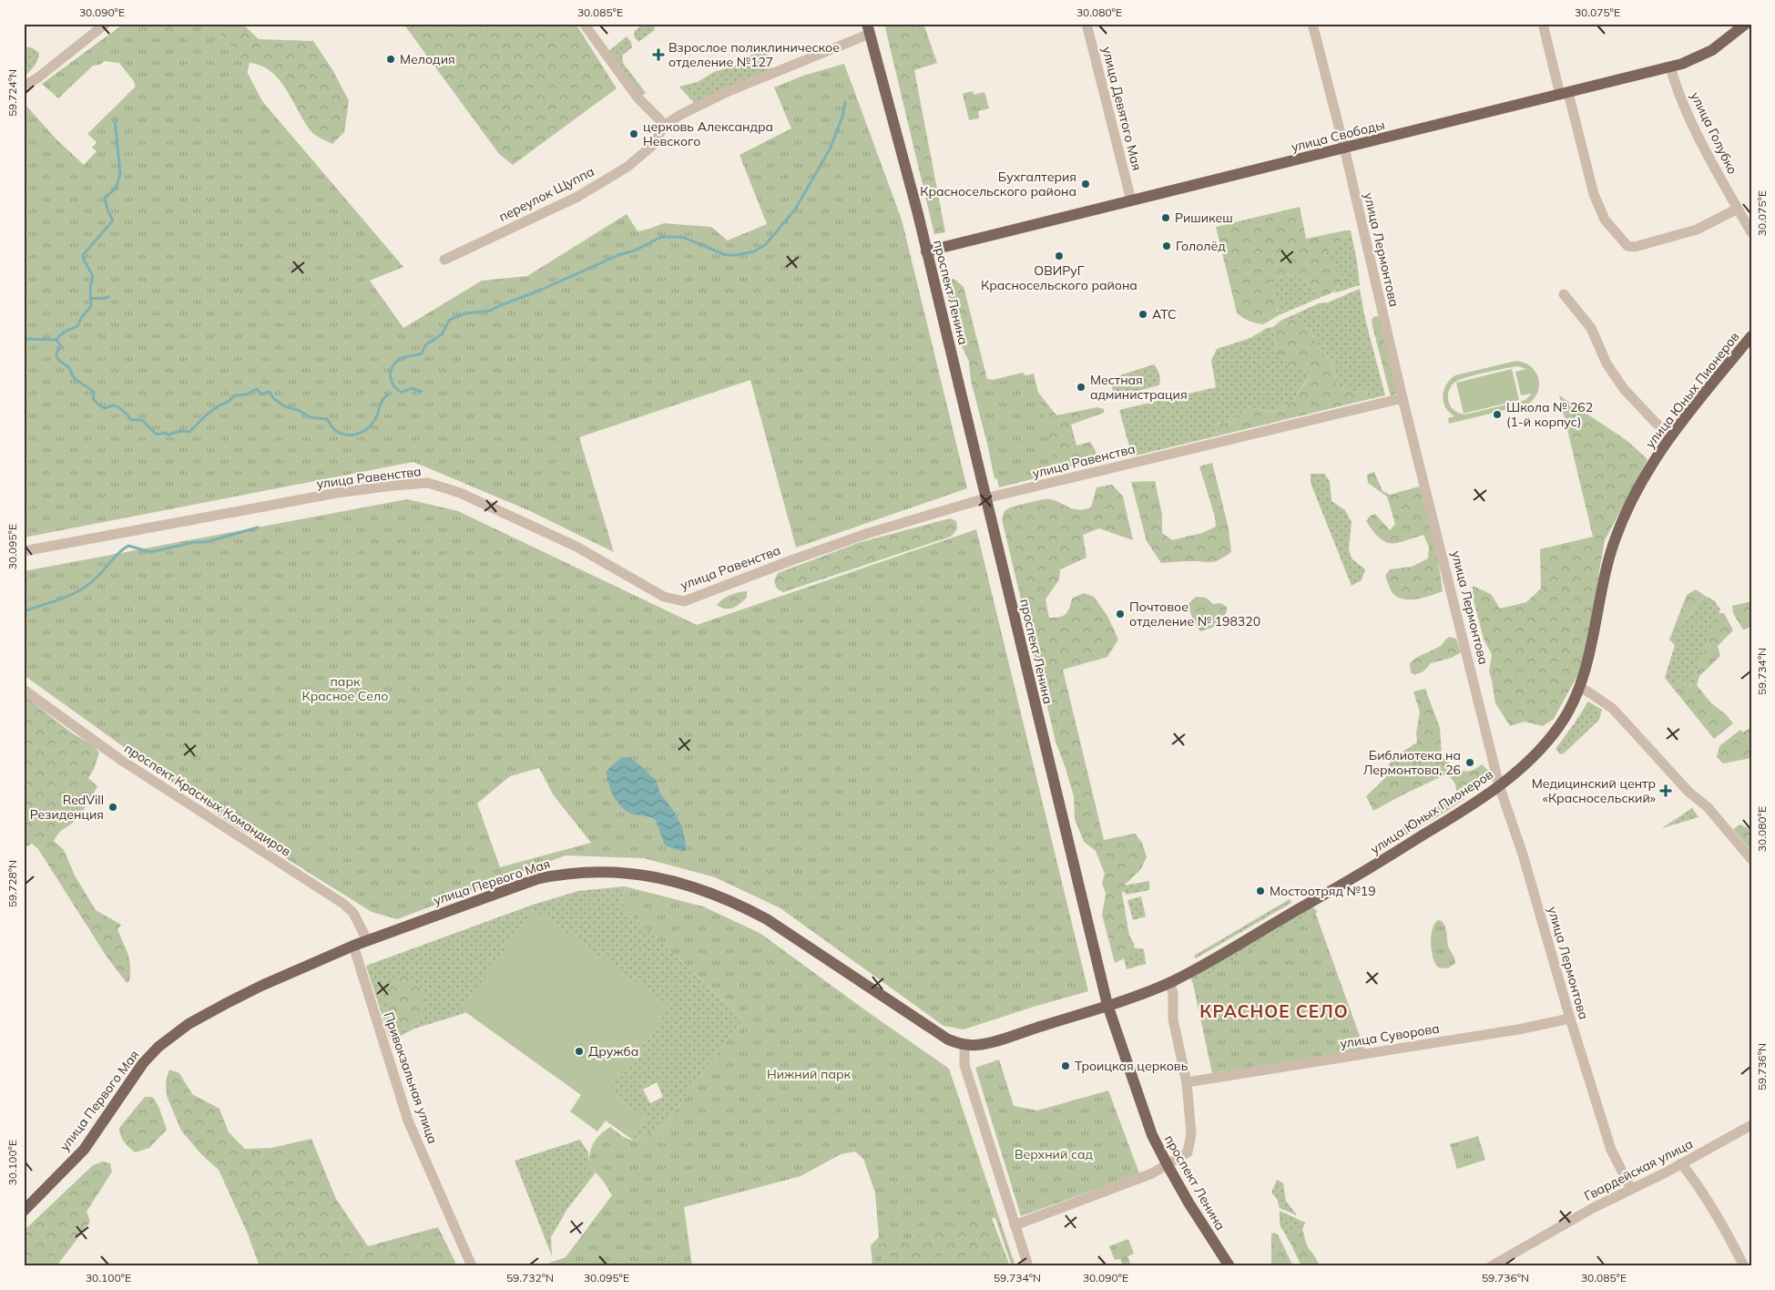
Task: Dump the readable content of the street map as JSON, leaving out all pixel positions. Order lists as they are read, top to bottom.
{
  "streets": {
    "main road": [
      "улица Свободы",
      "проспект Ленина",
      "улица Юных Пионеров",
      "улица Первого Мая"
    ],
    "street": [
      "улица Девятого Мая",
      "улица Голубко",
      "переулок Щуппа",
      "улица Лермонтова",
      "улица Равенства",
      "проспект Красных Командиров",
      "улица Суворова",
      "Привокзальная улица",
      "Гвардейская улица"
    ]
  },
  "crossings": [
    ["улица Девятого Мая", "улица Свободы"],
    ["улица Голубко", "улица Свободы"],
    ["улица Свободы", "улица Лермонтова"],
    ["улица Свободы", "проспект Ленина"],
    ["переулок Щуппа", "проспект Ленина"],
    ["улица Лермонтова", "улица Юных Пионеров"],
    ["улица Лермонтова", "улица Равенства"],
    ["улица Лермонтова", "улица Суворова"],
    ["улица Лермонтова", "Гвардейская улица"],
    ["проспект Ленина", "улица Юных Пионеров"],
    ["проспект Ленина", "улица Равенства"],
    ["проспект Ленина", "улица Первого Мая"],
    ["улица Юных Пионеров", "улица Первого Мая"],
    ["проспект Красных Командиров", "улица Первого Мая"],
    ["улица Первого Мая", "Привокзальная улица"]
  ],
  "districts": ["КРАСНОЕ СЕЛО"],
  "parks": ["парк Красное Село", "Нижний парк", "Верхний сад"],
  "places": {
    "health": ["Взрослое поликлиническое отделение №127", "Медицинский центр «Красносельский»"],
    "other": [
      "Мелодия",
      "церковь Александра Невского",
      "Бухгалтерия Красносельского района",
      "Ришикеш",
      "Гололёд",
      "ОВИРуГ Красносельского района",
      "АТС",
      "Местная администрация",
      "Школа № 262 (1-й корпус)",
      "Почтовое отделение № 198320",
      "Библиотека на Лермонтова, 26",
      "RedVill Резиденция",
      "Мостоотряд №19",
      "Дружба",
      "Троицкая церковь"
    ]
  },
  "coordinates": [
    "30.090°E",
    "30.085°E",
    "30.080°E",
    "30.075°E",
    "59.724°N",
    "30.095°E",
    "59.734°N",
    "59.728°N",
    "59.736°N",
    "30.100°E",
    "59.732°N"
  ]
}
